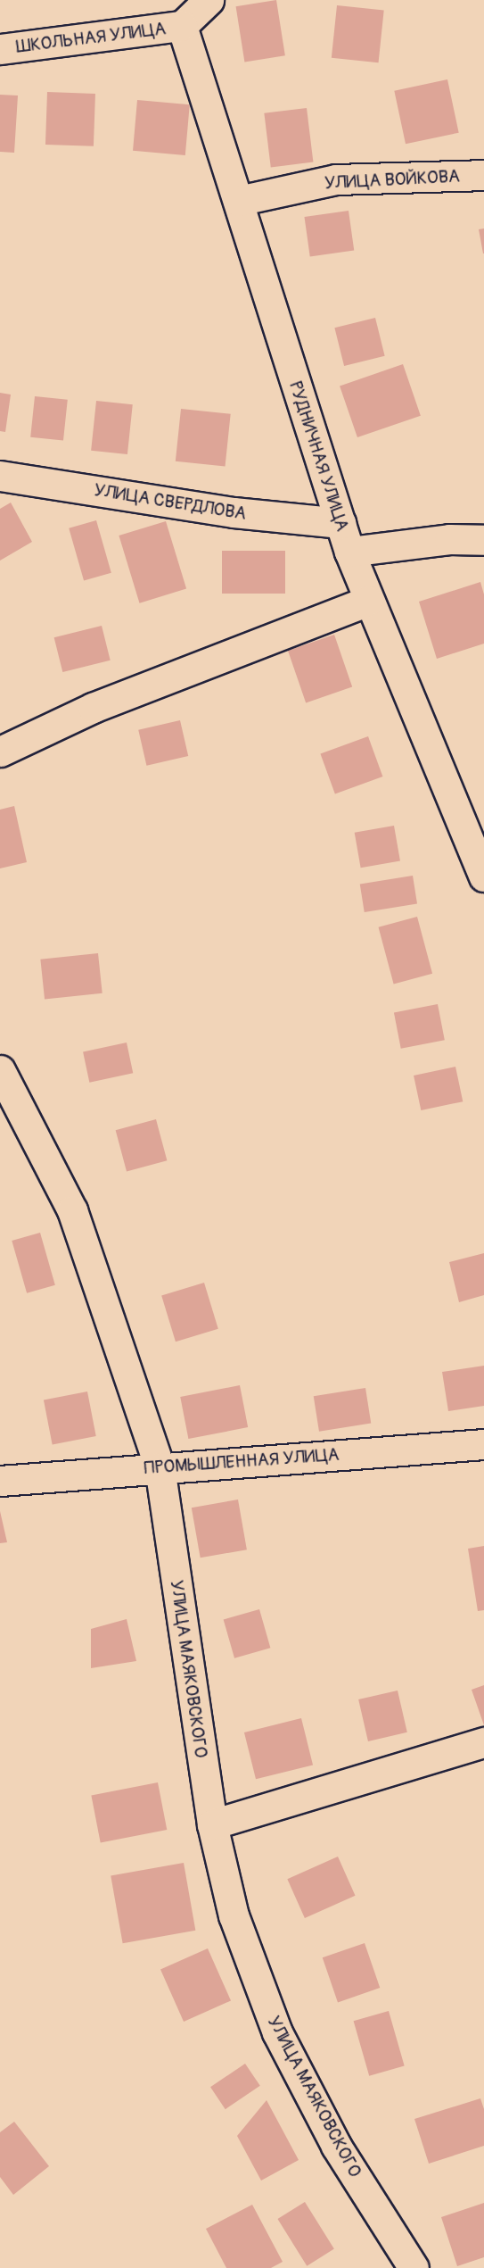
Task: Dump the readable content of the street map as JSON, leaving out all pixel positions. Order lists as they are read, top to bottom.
{
  "streets": {
    "street": [
      "ШКОЛЬНАЯ УЛИЦА",
      "УЛИЦА ВОЙКОВА",
      "РУДНИЧНАЯ УЛИЦА",
      "УЛИЦА СВЕРДЛОВА",
      "ПРОМЫШЛЕННАЯ УЛИЦА",
      "УЛИЦА МАЯКОВСКОГО"
    ]
  },
  "crossings": [
    ["ШКОЛЬНАЯ УЛИЦА", "РУДНИЧНАЯ УЛИЦА"],
    ["УЛИЦА ВОЙКОВА", "РУДНИЧНАЯ УЛИЦА"],
    ["РУДНИЧНАЯ УЛИЦА", "УЛИЦА СВЕРДЛОВА"],
    ["ПРОМЫШЛЕННАЯ УЛИЦА", "УЛИЦА МАЯКОВСКОГО"]
  ]
}
